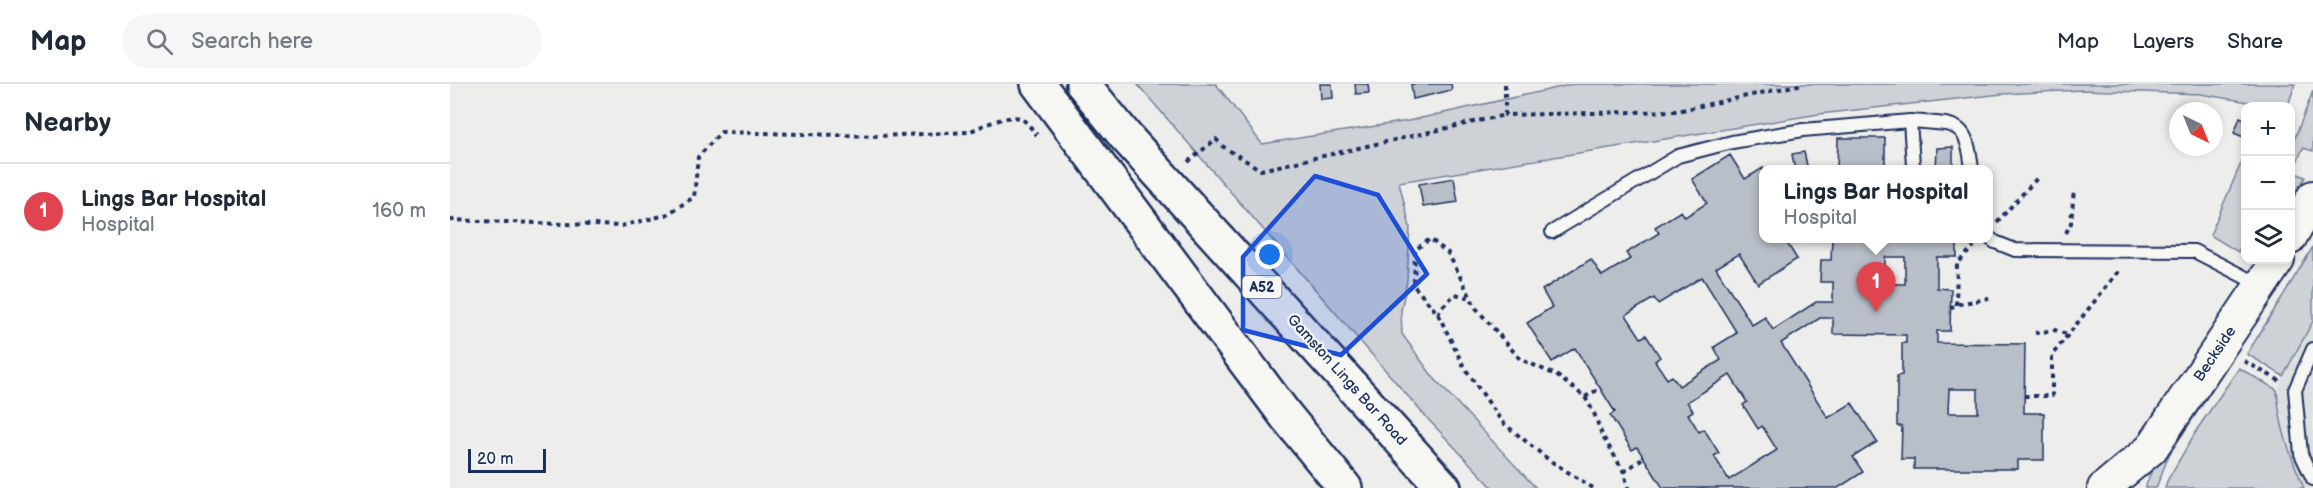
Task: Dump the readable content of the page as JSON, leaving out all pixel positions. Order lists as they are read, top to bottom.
{
  "streets": {
    "highway": ["A52", "Gamston Lings Bar Road"],
    "street": ["Beckside"]
  },
  "scale_bar": "20 m",
  "north": "bottom right",
  "page": {
    "header": "Map",
    "search": "Search here",
    "nav": ["Map", "Layers", "Share"],
    "heading": "Nearby",
    "map_buttons": ["+", "−"],
    "list": [
      {
        "mark": "1",
        "name": "Lings Bar Hospital",
        "note": "Hospital",
        "value": "160 m"
      }
    ],
    "popup": ["Lings Bar Hospital", "Hospital"],
    "pins": "1",
    "scale": "20 m"
  }
}
